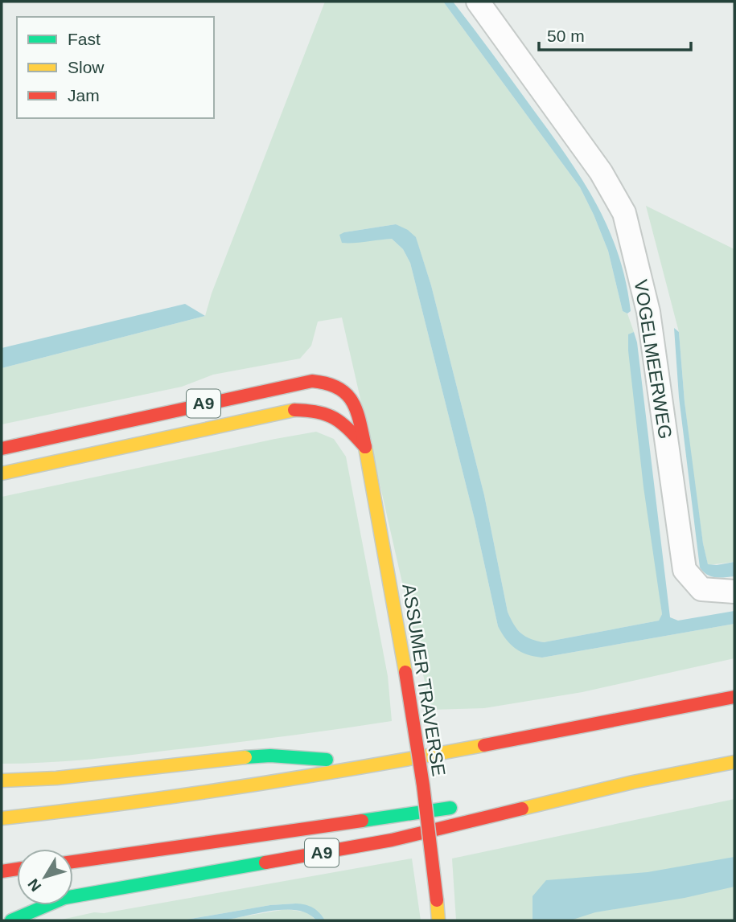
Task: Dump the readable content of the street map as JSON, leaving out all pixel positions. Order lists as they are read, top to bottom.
{
  "streets": {
    "main road": ["A9", "ASSUMER TRAVERSE"],
    "street": ["VOGELMEERWEG"]
  },
  "crossings": [
    ["A9", "ASSUMER TRAVERSE"]
  ],
  "legend": ["Fast", "Slow", "Jam"],
  "scale_bar": "50 m",
  "north": "bottom left"
}
